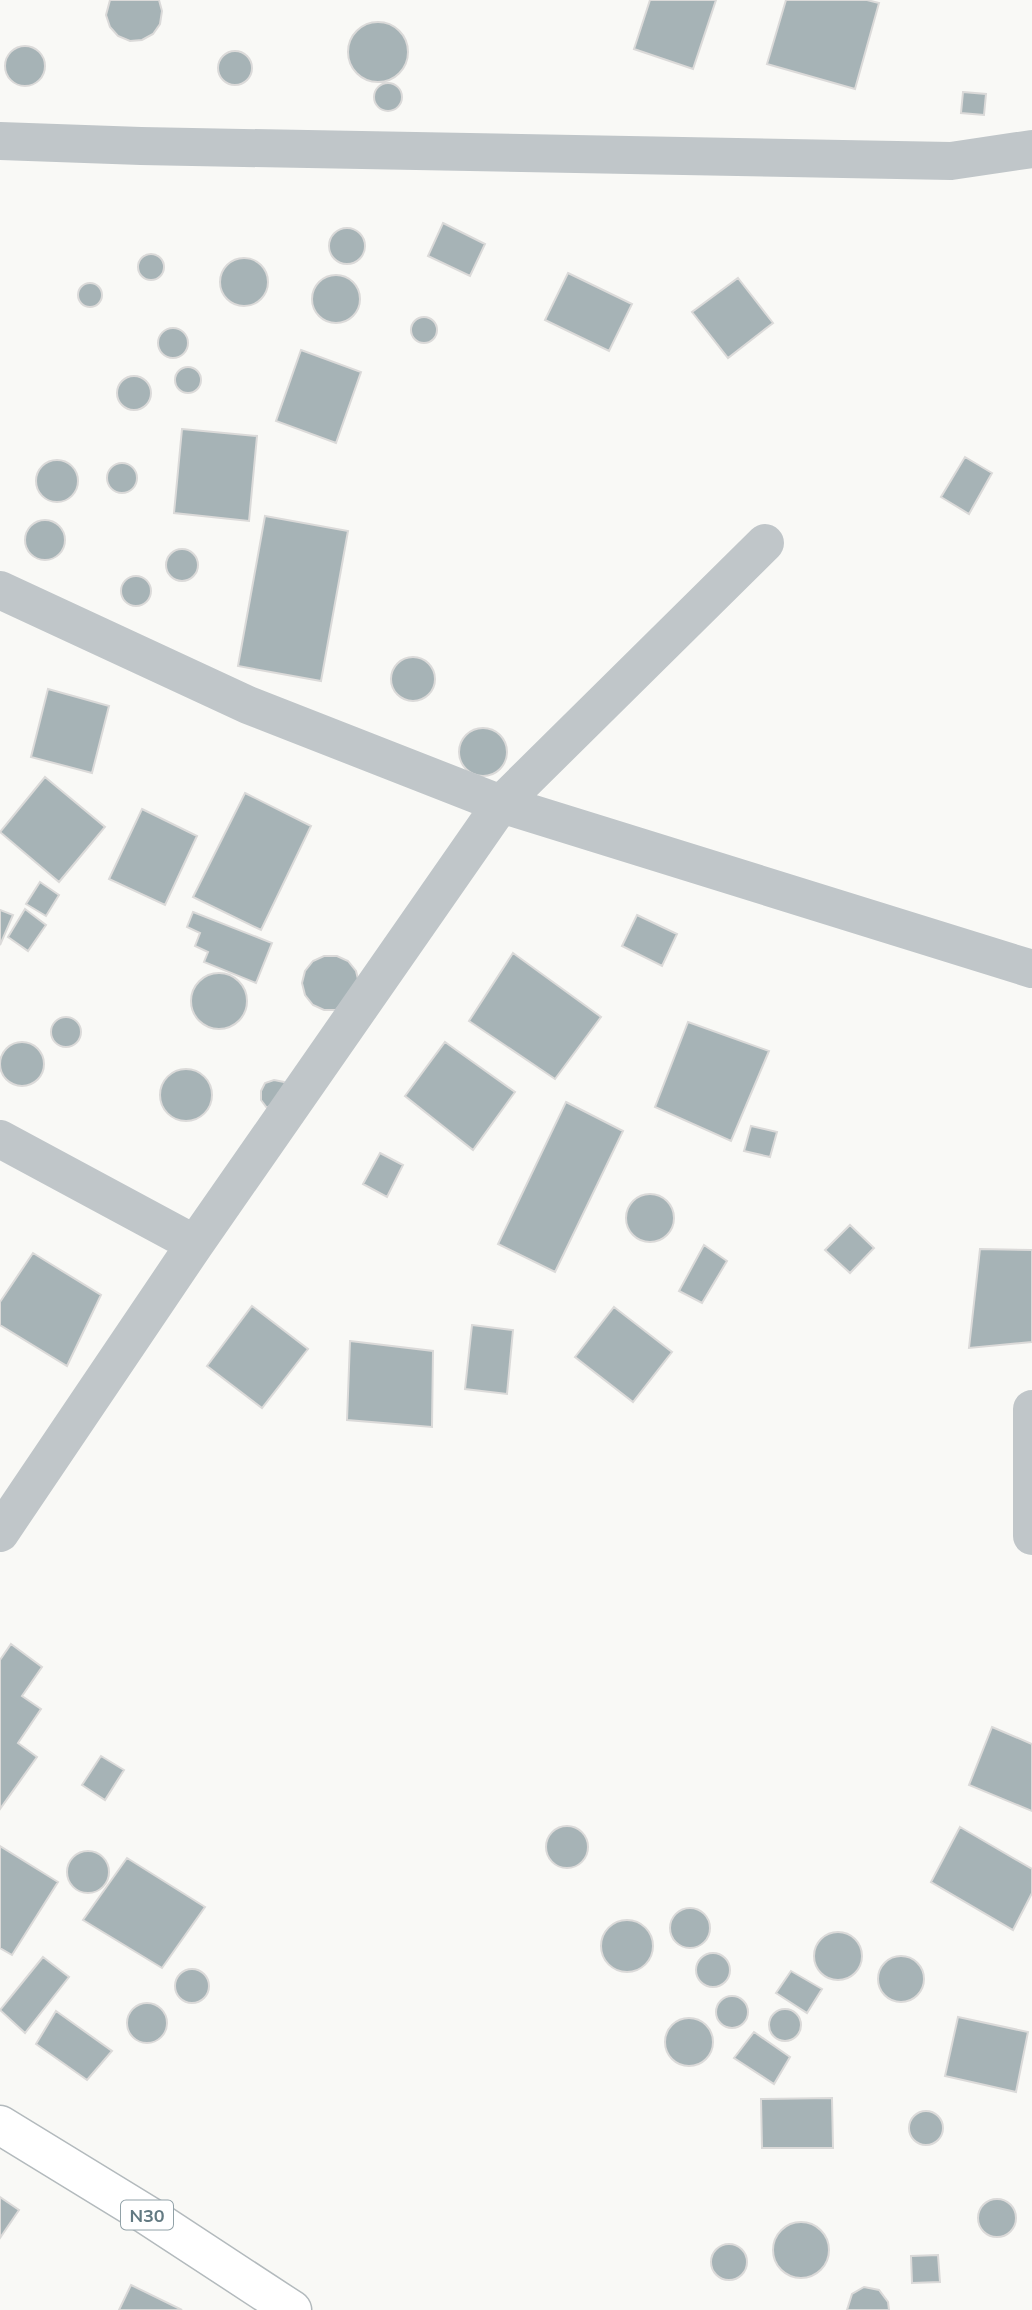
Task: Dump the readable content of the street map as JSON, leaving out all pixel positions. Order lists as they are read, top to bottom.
{
  "streets": {
    "main road": ["N30"]
  }
}
